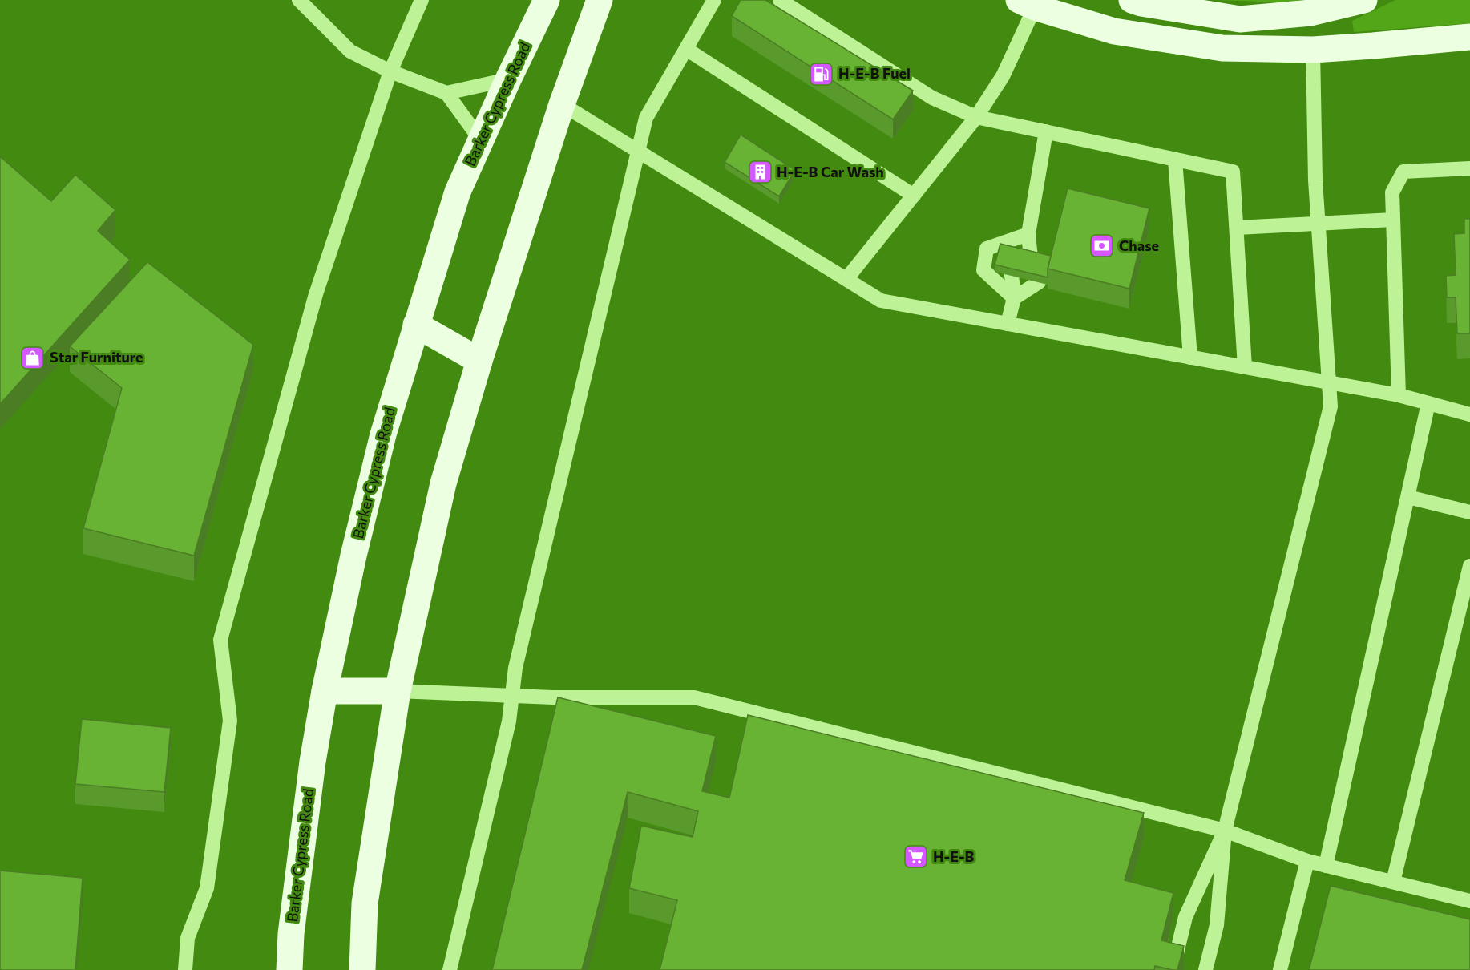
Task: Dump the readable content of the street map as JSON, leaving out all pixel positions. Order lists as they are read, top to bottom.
{
  "streets": {
    "main road": ["Barker Cypress Road"]
  },
  "places": {
    "fuel station": ["H-E-B Fuel"],
    "building": ["H-E-B Car Wash"],
    "bank": ["Chase"],
    "shop": ["Star Furniture"],
    "supermarket": ["H-E-B"]
  }
}
